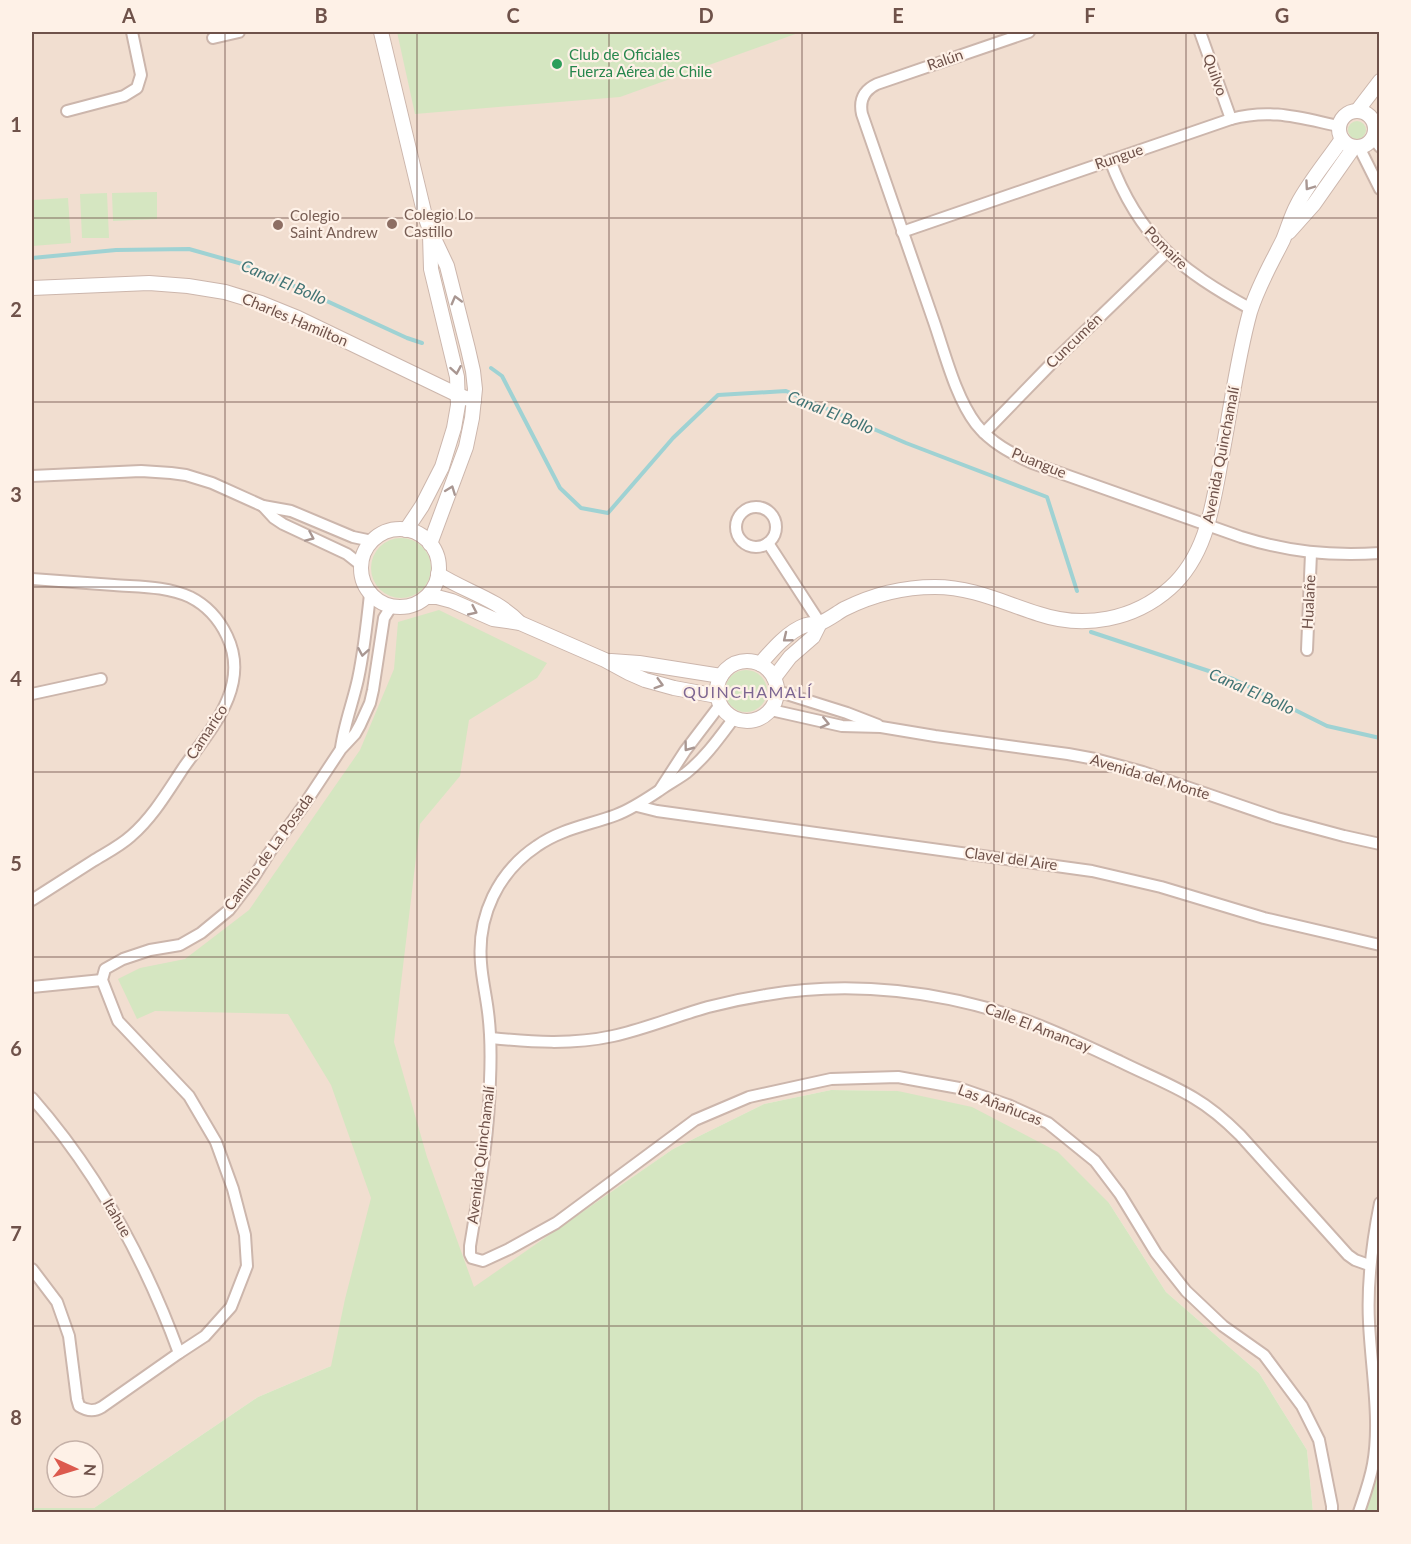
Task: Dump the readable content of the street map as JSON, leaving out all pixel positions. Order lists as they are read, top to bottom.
{
  "streets": {
    "street": [
      "Ralún",
      "Quilvo",
      "Rungue",
      "Pomaire",
      "Charles Hamilton",
      "Cuncumén",
      "Avenida Quinchamalí",
      "Puangue",
      "Hualañe",
      "Camarico",
      "Avenida del Monte",
      "Camino de La Posada",
      "Clavel del Aire",
      "Calle El Amancay",
      "Las Añañucas",
      "Itahue"
    ]
  },
  "crossings": [
    ["Ralún", "Puangue"],
    ["Quilvo", "Rungue"],
    ["Rungue", "Pomaire"],
    ["Rungue", "Avenida Quinchamalí"],
    ["Rungue", "Puangue"],
    ["Pomaire", "Cuncumén"],
    ["Pomaire", "Avenida Quinchamalí"],
    ["Cuncumén", "Puangue"],
    ["Avenida Quinchamalí", "Puangue"],
    ["Avenida Quinchamalí", "Avenida del Monte"],
    ["Avenida Quinchamalí", "Clavel del Aire"],
    ["Avenida Quinchamalí", "Calle El Amancay"],
    ["Avenida Quinchamalí", "Las Añañucas"],
    ["Puangue", "Hualañe"]
  ],
  "districts": ["QUINCHAMALÍ"],
  "water": ["Canal El Bollo"],
  "places": ["Club de Oficiales Fuerza Aérea de Chile", "Colegio Lo Castillo", "Colegio Saint Andrew"],
  "north": "right",
  "grid": {
    "columns": [
      "A",
      "B",
      "C",
      "D",
      "E",
      "F",
      "G"
    ],
    "rows": [
      "1",
      "2",
      "3",
      "4",
      "5",
      "6",
      "7",
      "8"
    ]
  }
}
